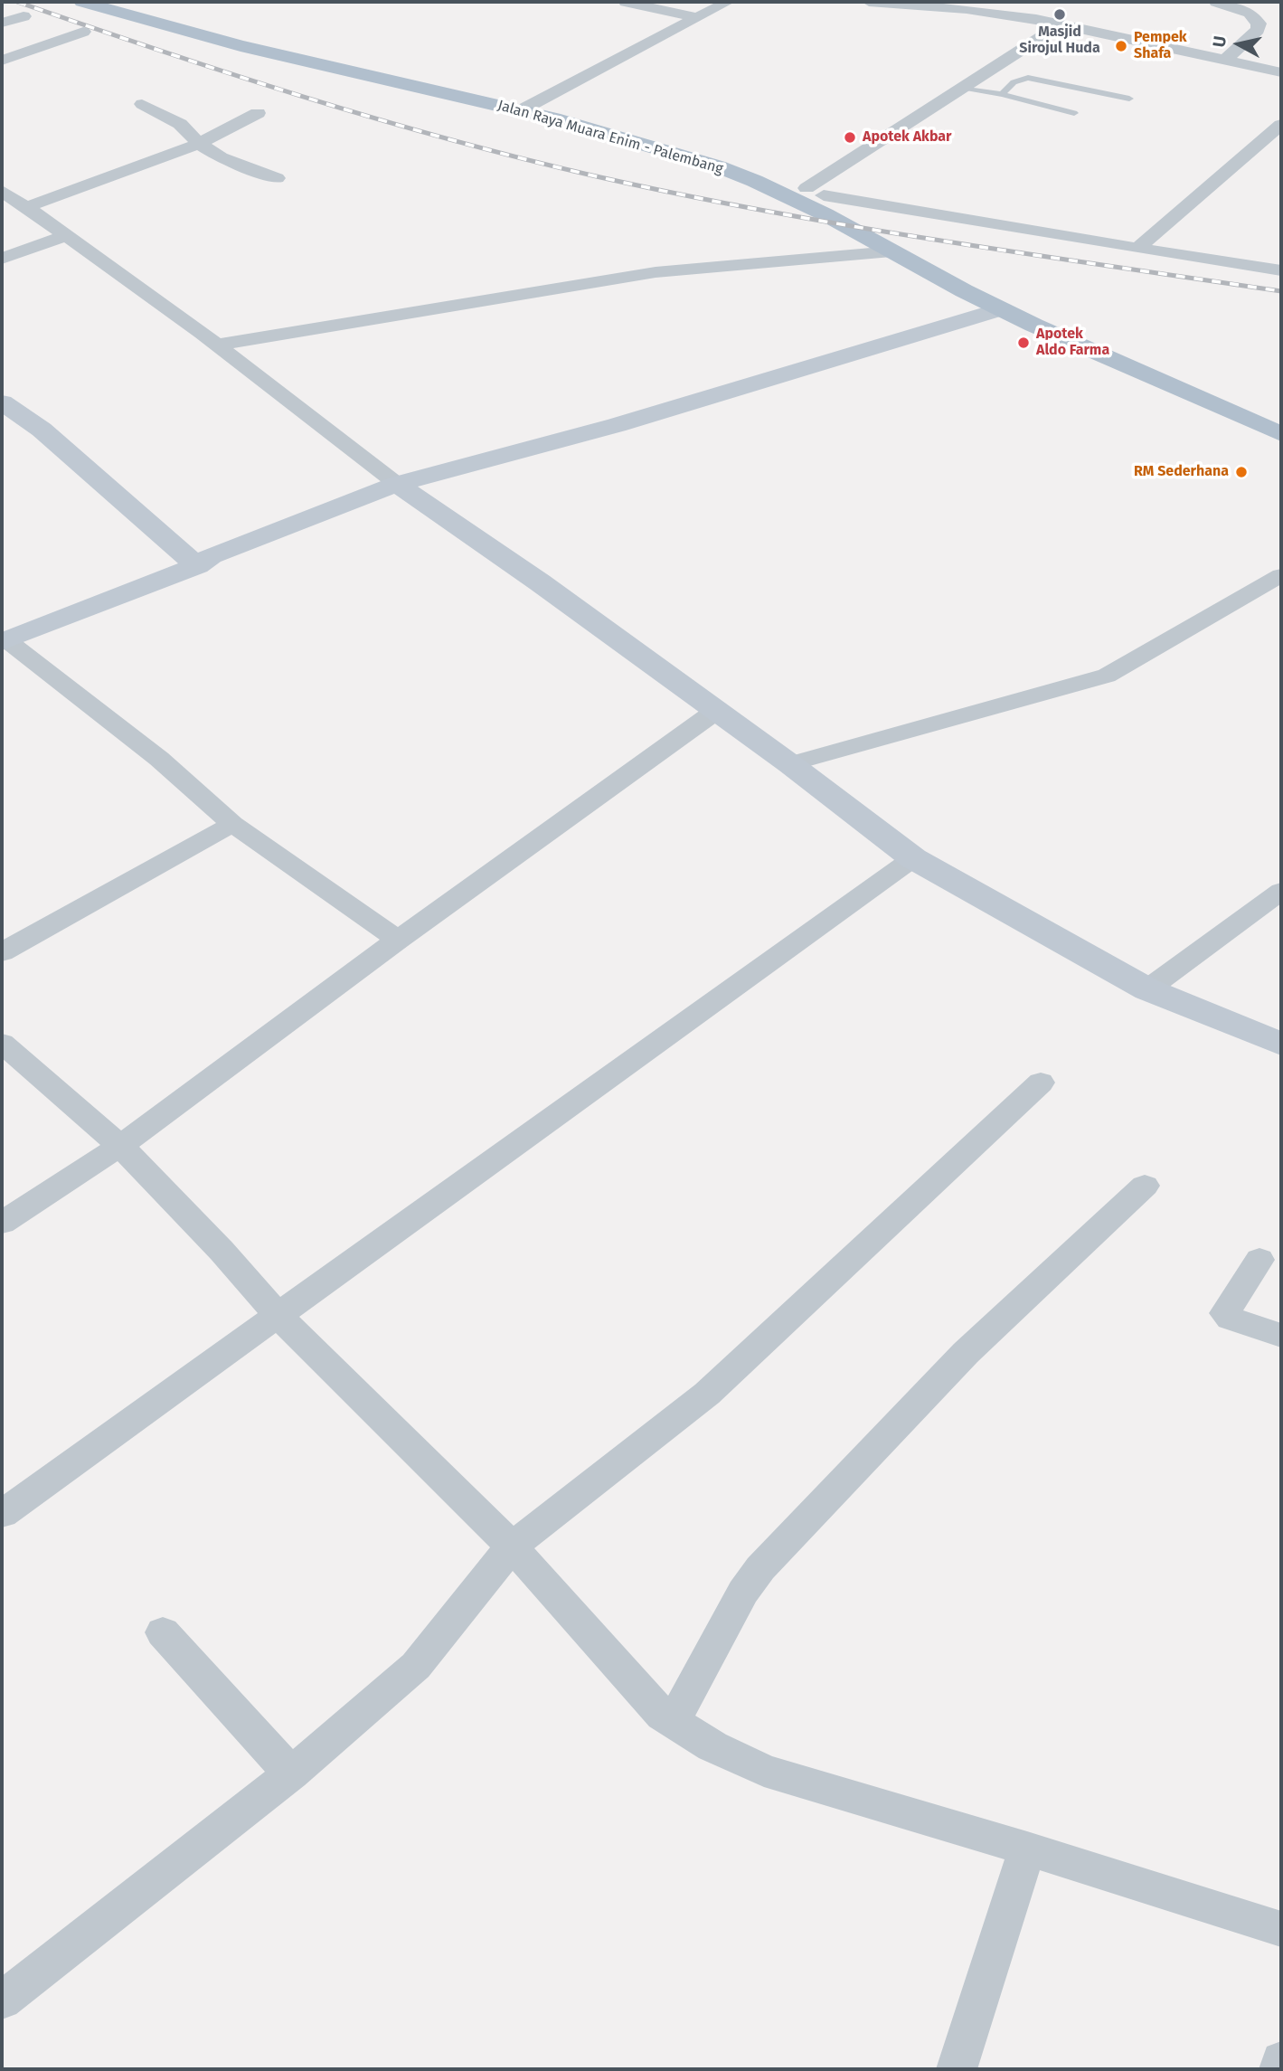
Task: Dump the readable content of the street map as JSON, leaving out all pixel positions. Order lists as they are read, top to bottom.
{
  "streets": {
    "main road": ["Jalan Raya Muara Enim - Palembang"]
  },
  "places": [
    "Masjid Sirojul Huda",
    "Pempek Shafa",
    "Apotek Akbar",
    "Apotek Aldo Farma",
    "RM Sederhana"
  ],
  "north": "left"
}
